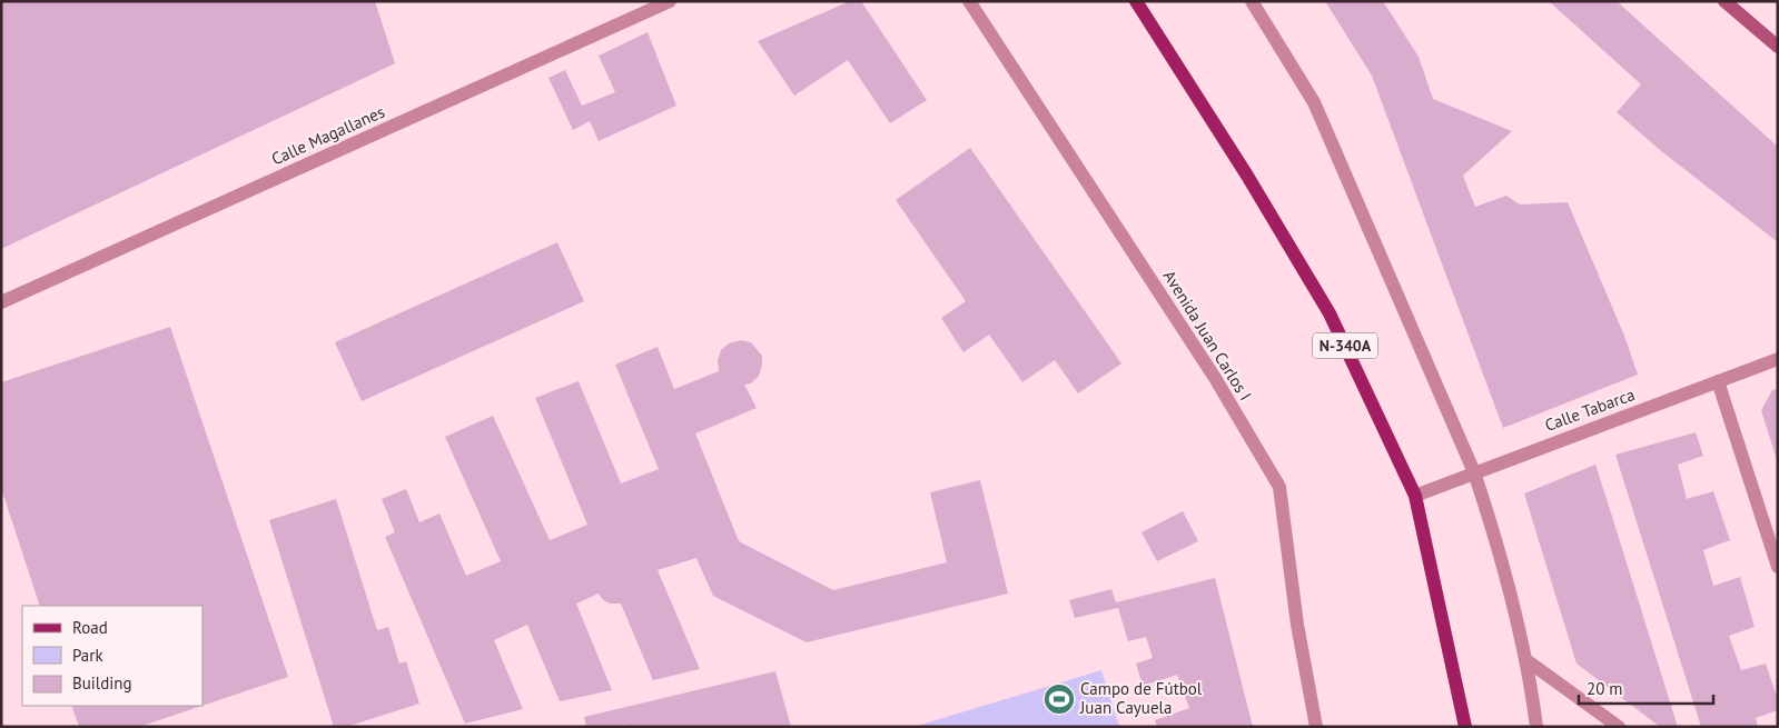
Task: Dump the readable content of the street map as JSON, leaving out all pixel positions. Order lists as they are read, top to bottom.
{
  "streets": {
    "main road": ["N-340A"],
    "street": ["Calle Magallanes", "Avenida Juan Carlos I", "Calle Tabarca"]
  },
  "crossings": [
    ["N-340A", "Calle Tabarca"]
  ],
  "places": {
    "sports": ["Campo de Fútbol Juan Cayuela"]
  },
  "legend": ["Road", "Park", "Building"],
  "scale_bar": "20 m"
}
